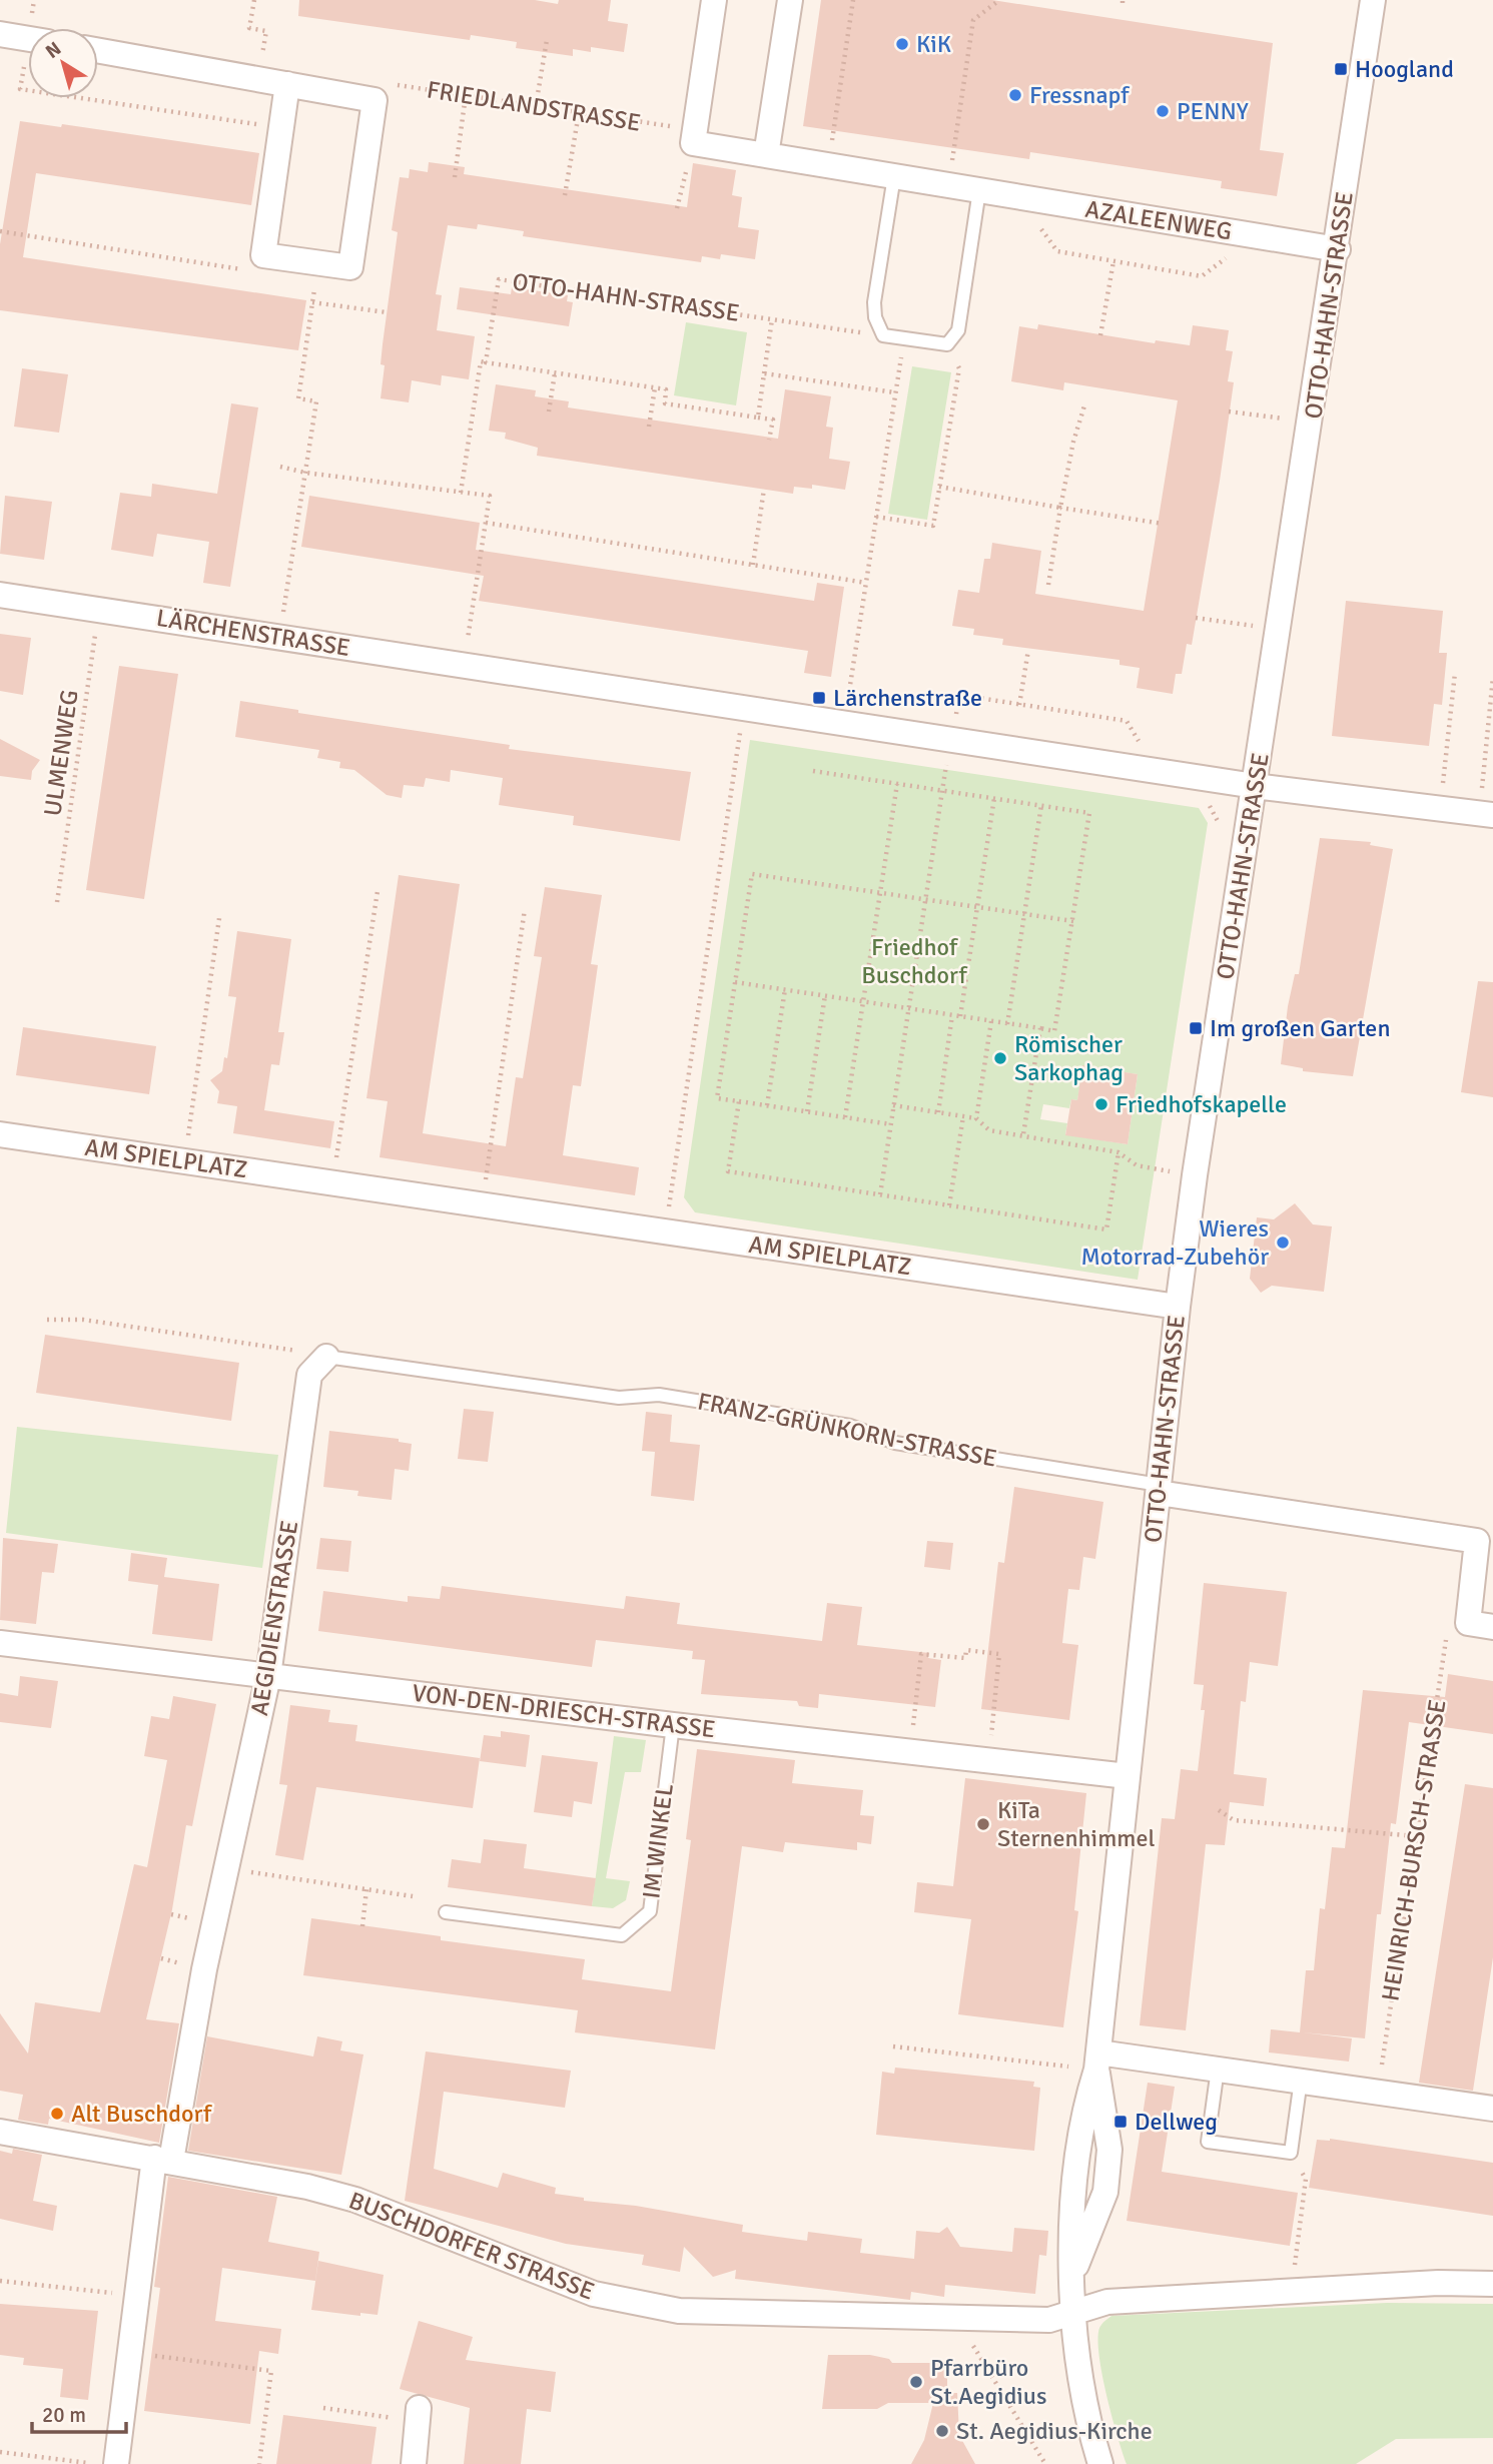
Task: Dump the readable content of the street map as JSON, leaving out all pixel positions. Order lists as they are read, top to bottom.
{
  "streets": {
    "street": [
      "AZALEENWEG",
      "OTTO-HAHN-STRASSE",
      "LÄRCHENSTRASSE",
      "AM SPIELPLATZ",
      "AEGIDIENSTRASSE",
      "VON-DEN-DRIESCH-STRASSE",
      "BUSCHDORFER STRASSE"
    ],
    "lane": ["FRANZ-GRÜNKORN-STRASSE", "IM WINKEL"],
    "path": ["FRIEDLANDSTRASSE", "ULMENWEG", "HEINRICH-BURSCH-STRASSE"]
  },
  "crossings": [
    ["FRIEDLANDSTRASSE", "AZALEENWEG"],
    ["AZALEENWEG", "OTTO-HAHN-STRASSE"],
    ["OTTO-HAHN-STRASSE", "LÄRCHENSTRASSE"],
    ["OTTO-HAHN-STRASSE", "AM SPIELPLATZ"],
    ["OTTO-HAHN-STRASSE", "FRANZ-GRÜNKORN-STRASSE"],
    ["OTTO-HAHN-STRASSE", "VON-DEN-DRIESCH-STRASSE"],
    ["OTTO-HAHN-STRASSE", "BUSCHDORFER STRASSE"],
    ["LÄRCHENSTRASSE", "ULMENWEG"],
    ["FRANZ-GRÜNKORN-STRASSE", "AEGIDIENSTRASSE"],
    ["AEGIDIENSTRASSE", "VON-DEN-DRIESCH-STRASSE"],
    ["AEGIDIENSTRASSE", "BUSCHDORFER STRASSE"],
    ["VON-DEN-DRIESCH-STRASSE", "IM WINKEL"]
  ],
  "parks": ["Friedhof Buschdorf"],
  "places": {
    "other": [
      "KiK",
      "Fressnapf",
      "PENNY",
      "Römischer Sarkophag",
      "Friedhofskapelle",
      "Wieres Motorrad-Zubehör",
      "KiTa Sternenhimmel",
      "Alt Buschdorf",
      "Pfarrbüro St.Aegidius",
      "St. Aegidius-Kirche"
    ],
    "transit": [
      "Hoogland",
      "Lärchenstraße",
      "Im großen Garten",
      "Dellweg"
    ]
  },
  "scale_bar": "20 m",
  "north": "top left"
}
